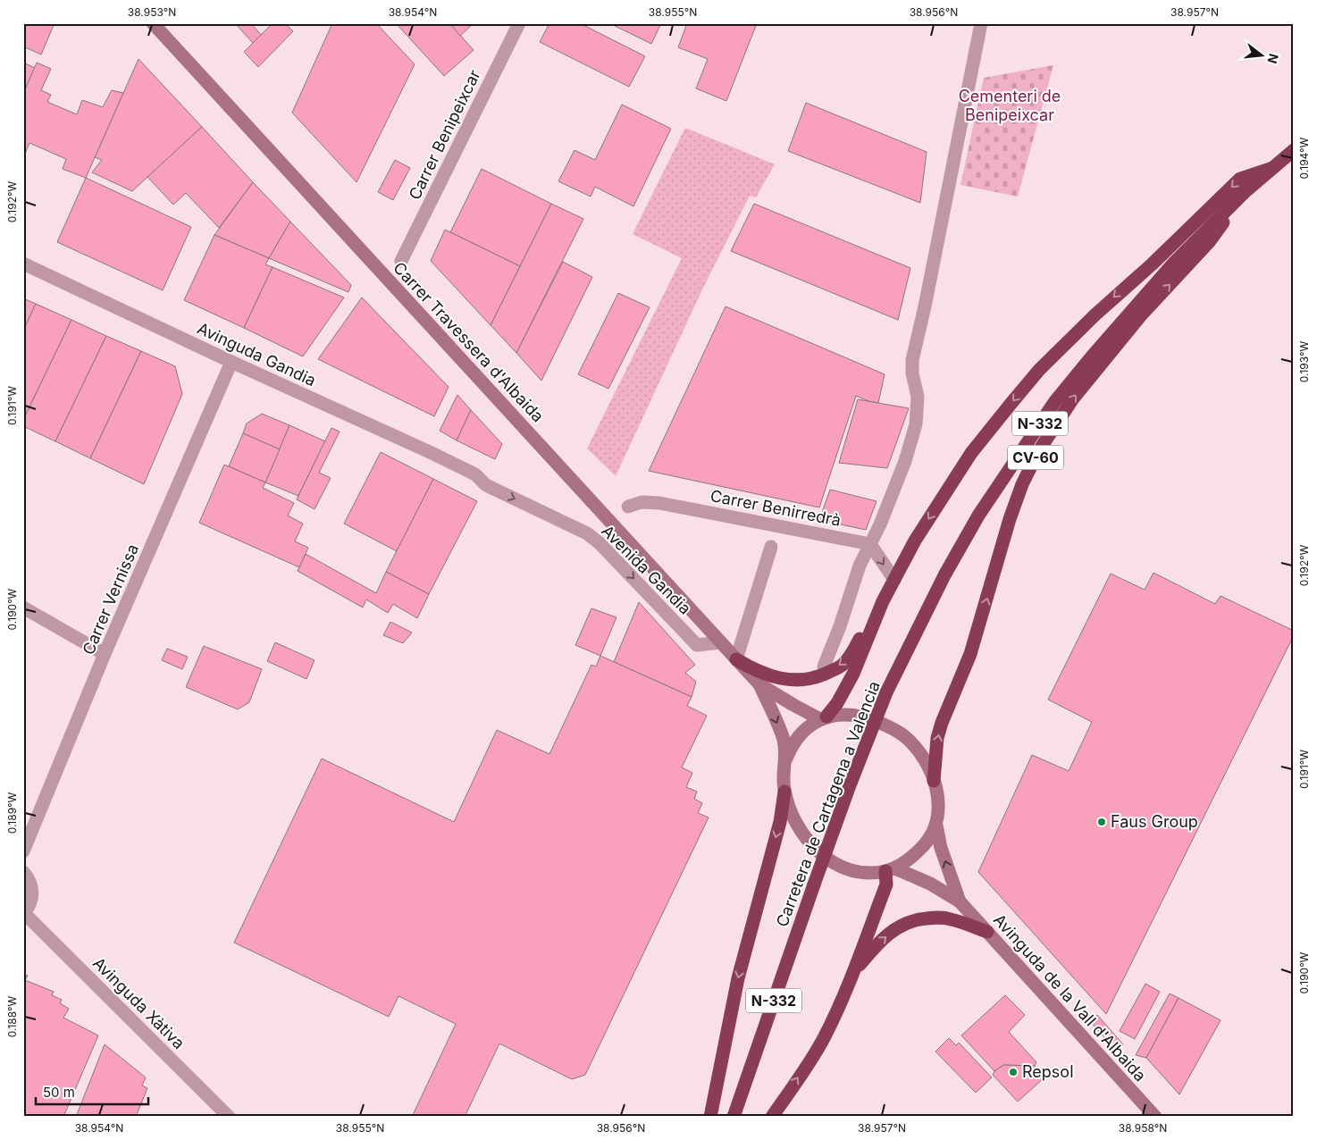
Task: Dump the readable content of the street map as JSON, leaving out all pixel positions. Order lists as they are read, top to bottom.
{
  "streets": {
    "highway": ["N-332", "CV-60", "Carretera de Cartagena a Valencia"],
    "main road": ["Carrer Travessera d'Albaida", "Avinguda de la Vall d'Albaida"],
    "street": [
      "Carrer Benipeixcar",
      "Avinguda Gandia",
      "Carrer Benirredrà",
      "Avenida Gandia",
      "Carrer Vernissa",
      "Avinguda Xàtiva"
    ]
  },
  "crossings": [
    ["Carrer Travessera d'Albaida", "CV-60"],
    ["Carrer Travessera d'Albaida", "Avenida Gandia"],
    ["Carrer Travessera d'Albaida", "Avinguda de la Vall d'Albaida"],
    ["Avinguda Gandia", "Avenida Gandia"],
    ["Avinguda Gandia", "Carrer Vernissa"],
    ["CV-60", "Carretera de Cartagena a Valencia"],
    ["CV-60", "Avinguda de la Vall d'Albaida"]
  ],
  "one_way": ["Avenida Gandia"],
  "parks": ["Cementeri de Benipeixcar"],
  "places": ["Faus Group", "Repsol"],
  "scale_bar": "50 m",
  "north": "right",
  "coordinates": [
    "38.953°N",
    "38.954°N",
    "38.955°N",
    "38.956°N",
    "38.957°N",
    "0.194°W",
    "0.192°W",
    "0.193°W",
    "0.191°W",
    "0.190°W",
    "0.189°W",
    "0.188°W",
    "38.958°N"
  ]
}
